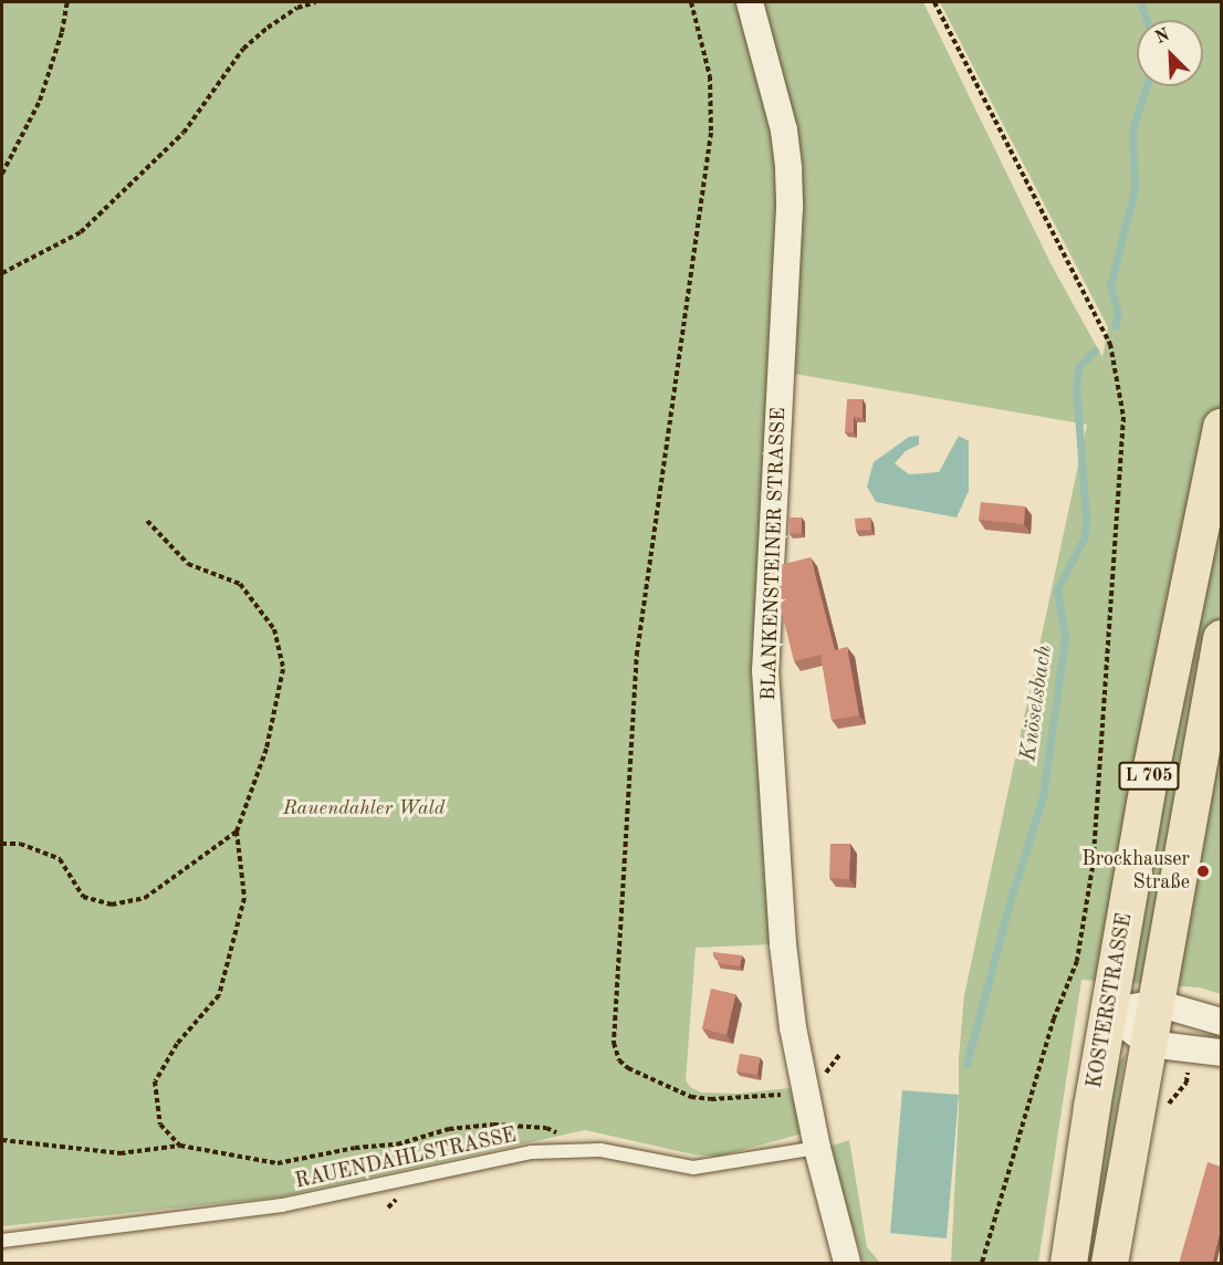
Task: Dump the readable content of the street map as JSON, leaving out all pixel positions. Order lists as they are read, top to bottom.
{
  "streets": {
    "main road": ["L 705", "KOSTERSTRASSE"],
    "street": ["BLANKENSTEINER STRASSE"],
    "lane": ["RAUENDAHLSTRASSE"]
  },
  "crossings": [
    ["BLANKENSTEINER STRASSE", "RAUENDAHLSTRASSE"]
  ],
  "water": ["Knöselsbach"],
  "parks": ["Rauendahler Wald"],
  "places": ["Brockhauser Straße"],
  "north": "top left"
}
